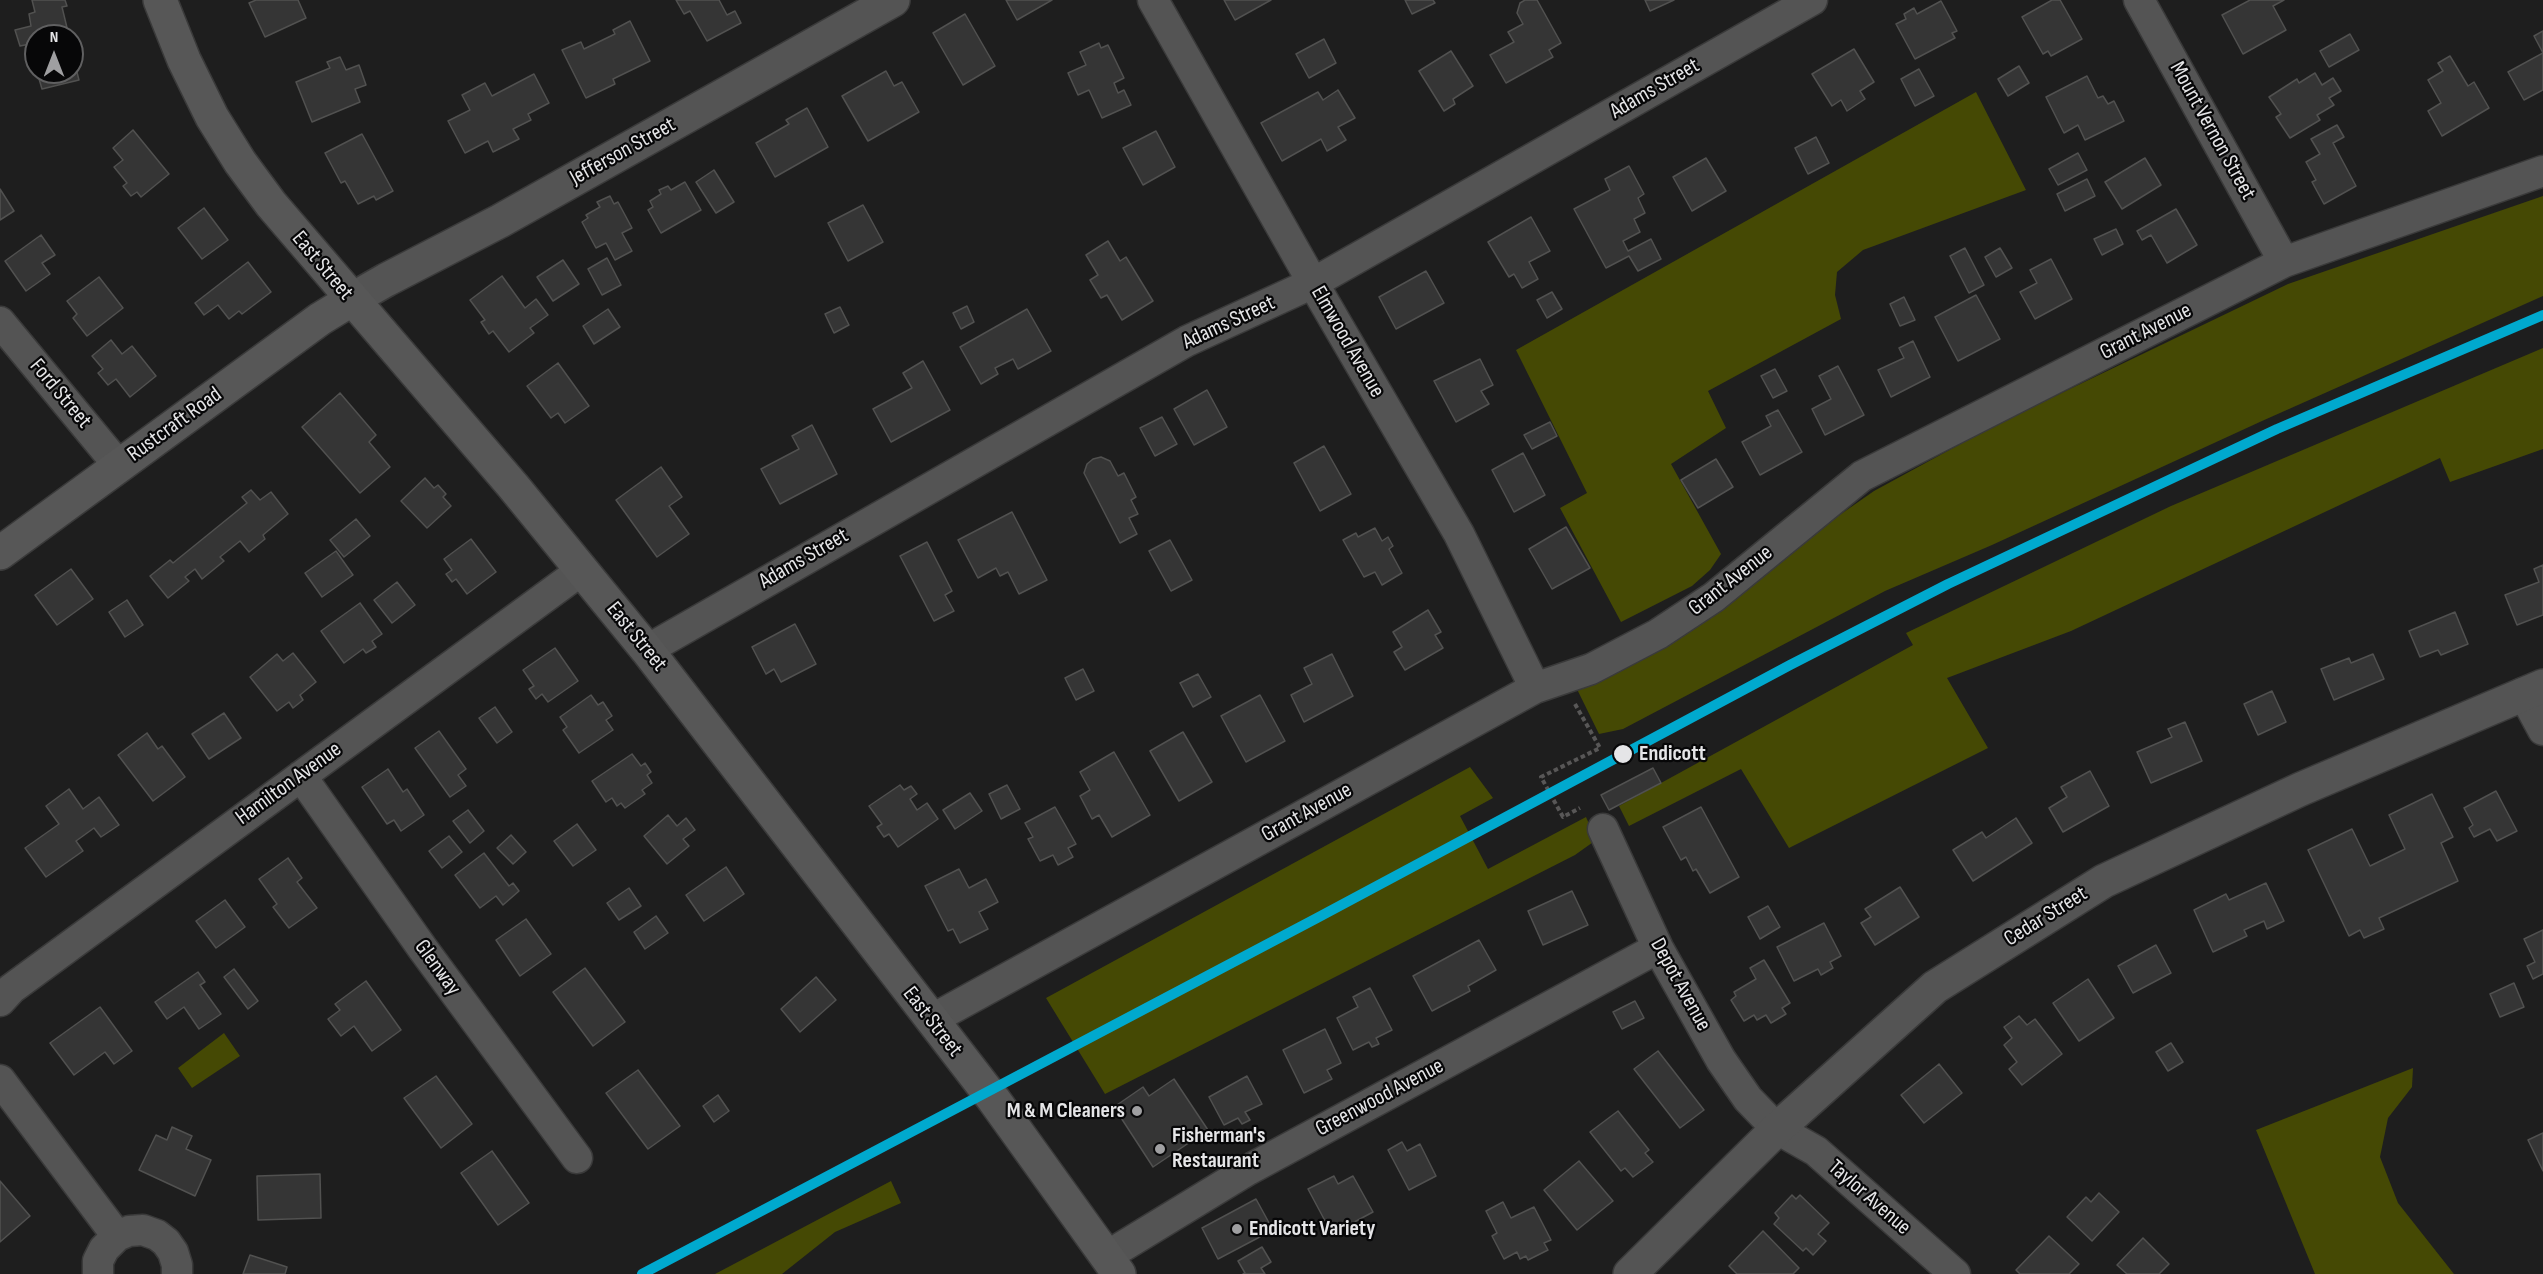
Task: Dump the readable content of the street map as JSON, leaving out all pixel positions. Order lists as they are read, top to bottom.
{
  "streets": {
    "main road": ["East Street", "Rustcraft Road"],
    "street": [
      "Adams Street",
      "Mount Vernon Street",
      "Jefferson Street",
      "Grant Avenue",
      "Elmwood Avenue",
      "Ford Street",
      "Hamilton Avenue",
      "Cedar Street",
      "Glenway",
      "Depot Avenue",
      "Greenwood Avenue",
      "Taylor Avenue"
    ]
  },
  "crossings": [
    ["Adams Street", "East Street"],
    ["Adams Street", "Elmwood Avenue"],
    ["Mount Vernon Street", "Grant Avenue"],
    ["Jefferson Street", "East Street"],
    ["Jefferson Street", "Rustcraft Road"],
    ["East Street", "Grant Avenue"],
    ["East Street", "Rustcraft Road"],
    ["East Street", "Hamilton Avenue"],
    ["East Street", "Greenwood Avenue"],
    ["Grant Avenue", "Elmwood Avenue"],
    ["Ford Street", "Rustcraft Road"],
    ["Hamilton Avenue", "Glenway"],
    ["Cedar Street", "Depot Avenue"],
    ["Cedar Street", "Taylor Avenue"],
    ["Depot Avenue", "Greenwood Avenue"],
    ["Depot Avenue", "Taylor Avenue"]
  ],
  "places": [
    "Endicott",
    "M & M Cleaners",
    "Fisherman's Restaurant",
    "Endicott Variety"
  ],
  "north": "top"
}
